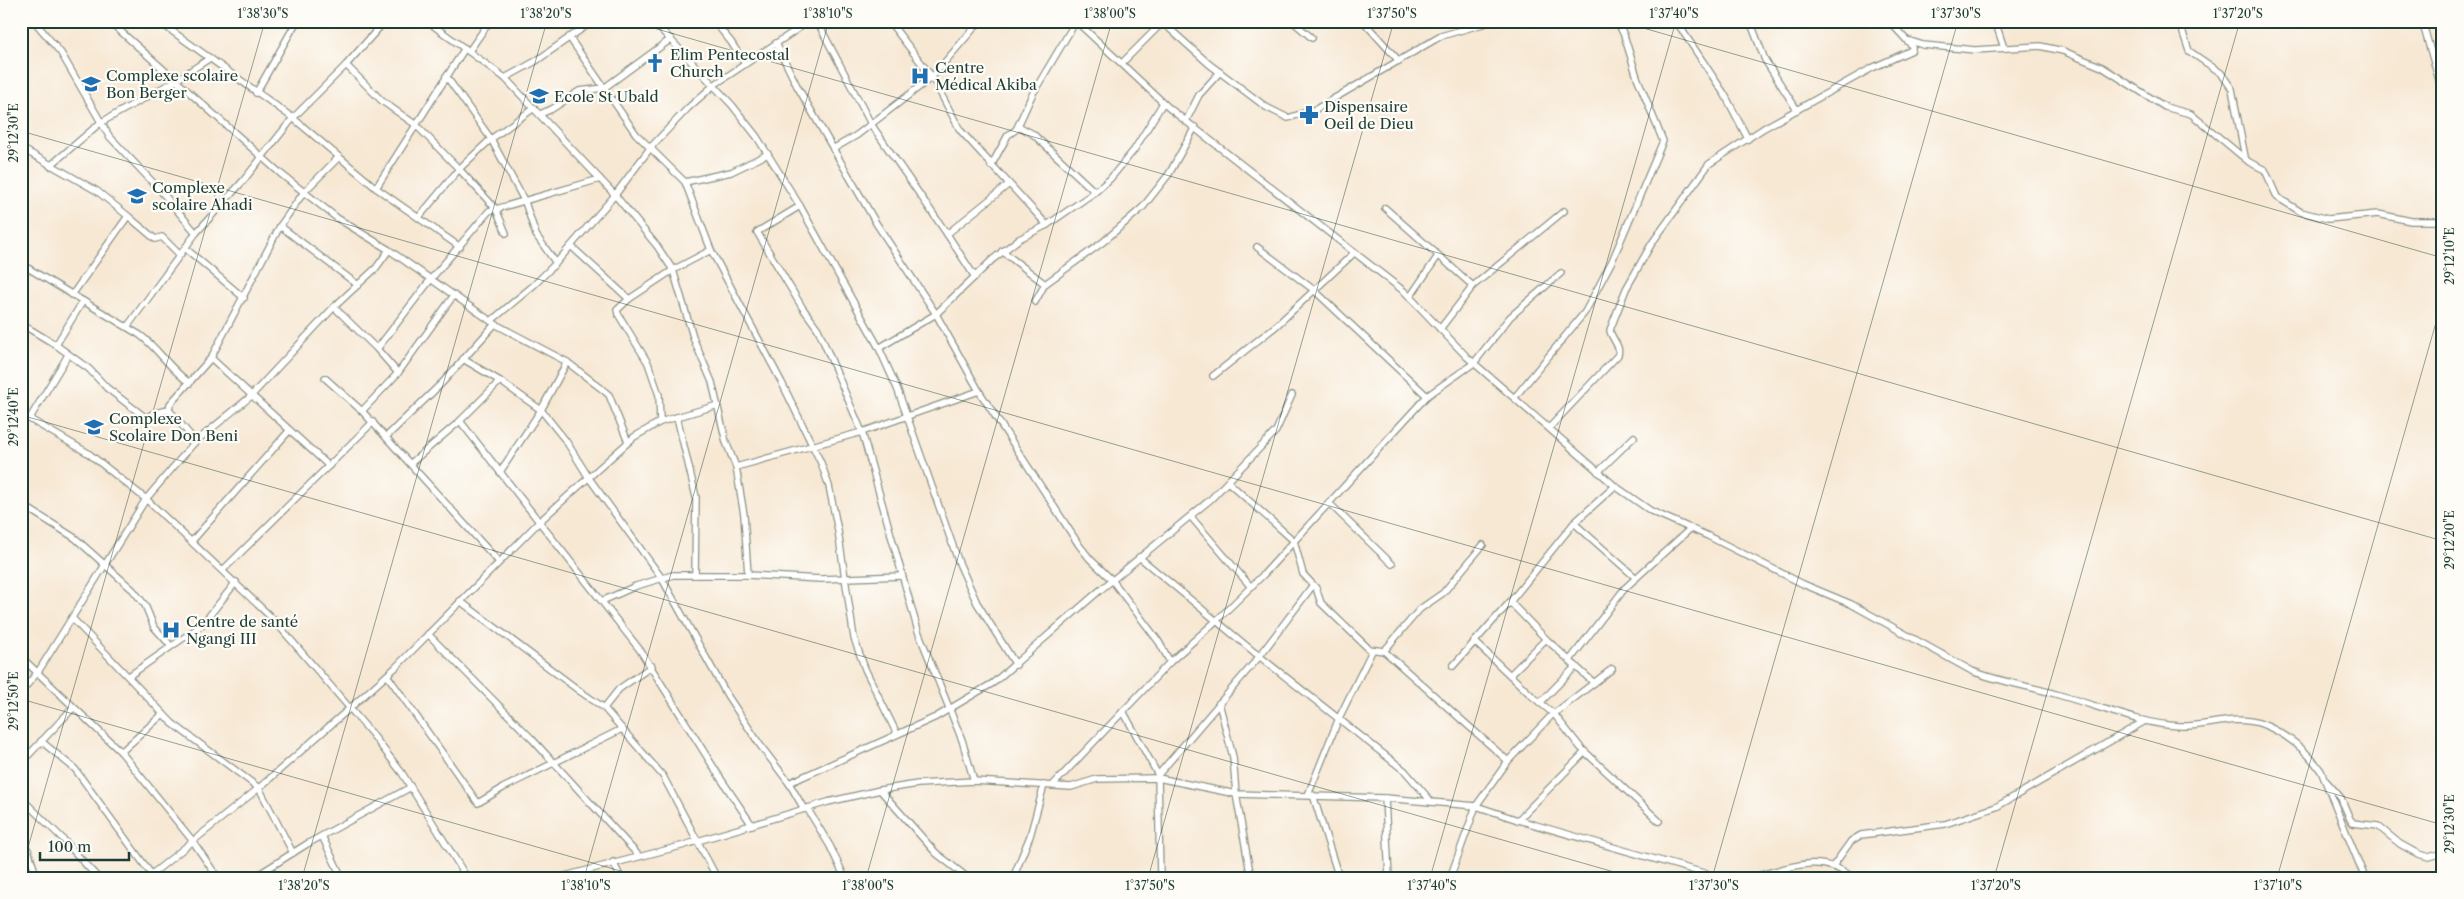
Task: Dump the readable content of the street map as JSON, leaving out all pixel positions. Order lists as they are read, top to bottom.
{
  "places": {
    "church": ["Elim Pentecostal Church"],
    "hospital": ["Centre Médical Akiba", "Centre de santé Ngangi III"],
    "school or university": [
      "Complexe scolaire Bon Berger",
      "Ecole St Ubald",
      "Complexe scolaire Ahadi",
      "Complexe Scolaire Don Beni"
    ],
    "pharmacy": ["Dispensaire Oeil de Dieu"]
  },
  "scale_bar": "100 m",
  "coordinates": [
    "1°38'30\"S",
    "1°38'20\"S",
    "1°38'10\"S",
    "1°38'00\"S",
    "1°37'50\"S",
    "1°37'40\"S",
    "1°37'30\"S",
    "1°37'20\"S",
    "29°12'30\"E",
    "29°12'10\"E",
    "29°12'40\"E",
    "29°12'20\"E",
    "29°12'50\"E",
    "1°37'10\"S"
  ]
}
